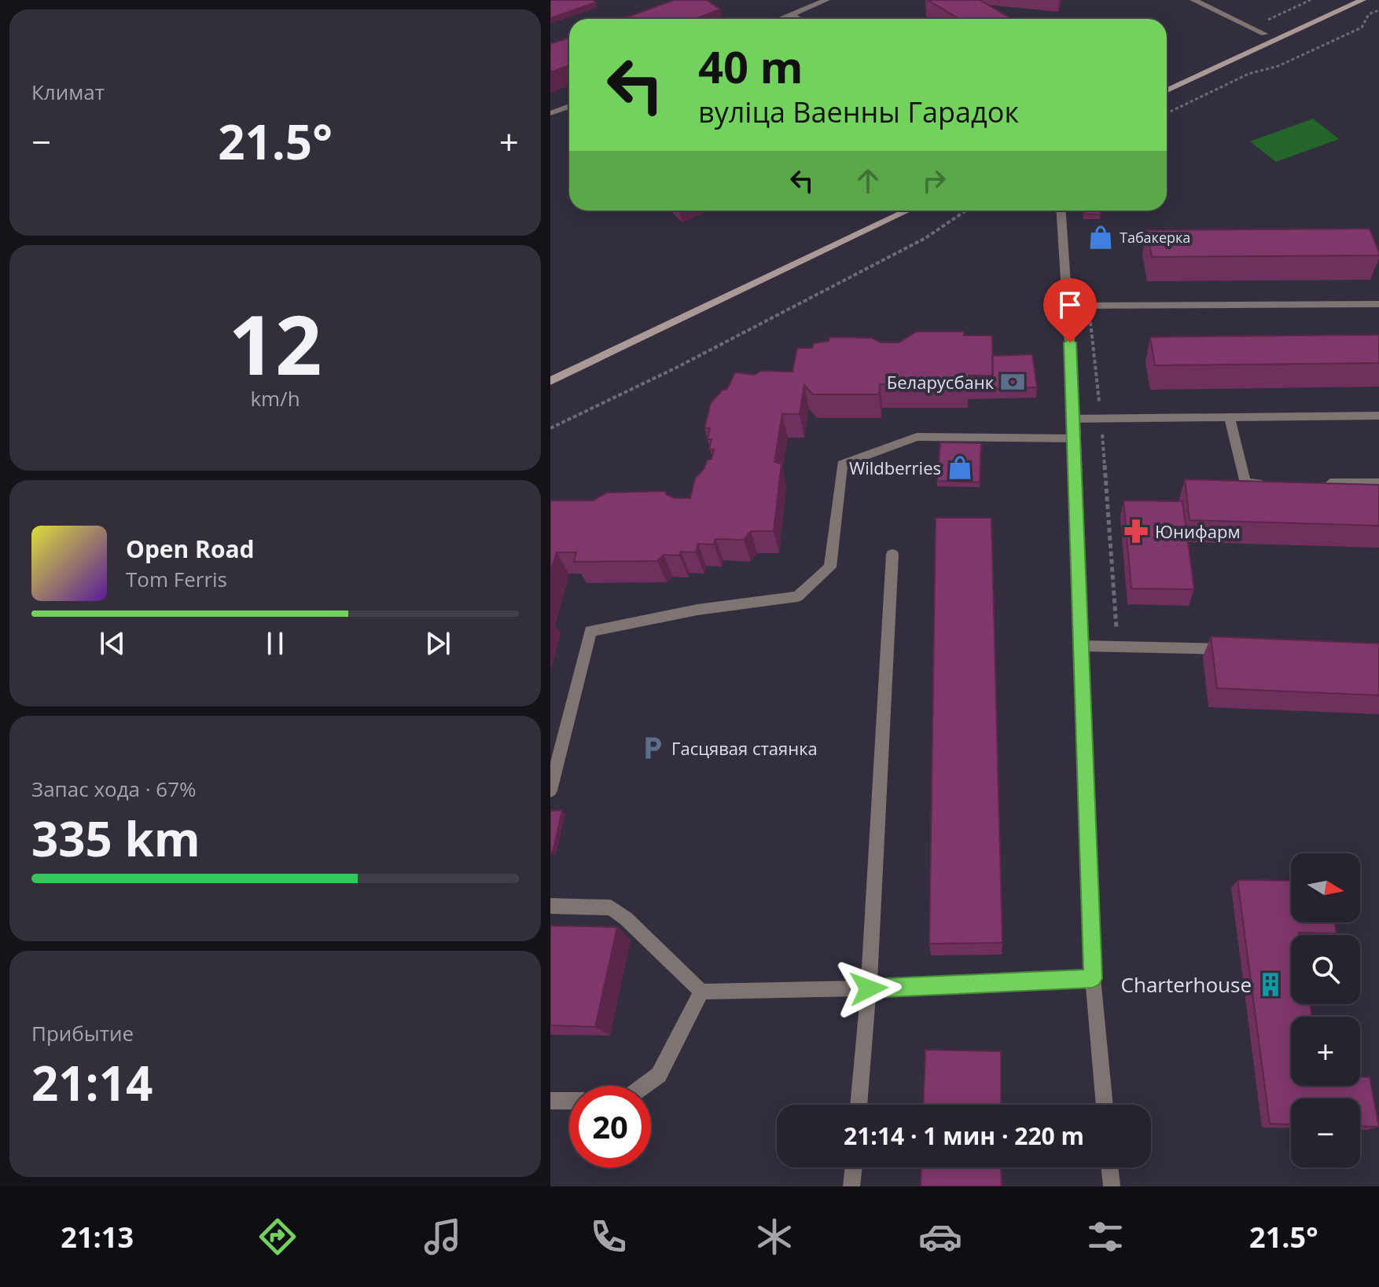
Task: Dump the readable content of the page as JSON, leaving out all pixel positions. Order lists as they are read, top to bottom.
{
  "places": {
    "shop": ["Табакерка", "Wildberries"],
    "bank": ["Беларусбанк"],
    "pharmacy": ["Юнифарм"],
    "parking": ["Гасцявая стаянка"],
    "building": ["Charterhouse"]
  },
  "north": "right",
  "page": {
    "tile": [
      "Климат",
      ["12", "km/h"],
      ["Запас хода · 67%", "335 km"],
      ["Прибытие", "21:14"]
    ],
    "turn": ["40 m", "вуліца Ваенны Гарадок"],
    "heat": ["−", "21.5°", "+"],
    "song": ["Open Road", "Tom Ferris"],
    "map_buttons": ["+", "−"],
    "limit": "20",
    "trip": "21:14 · 1 мин · 220 m",
    "tabs": ["21:13", "21.5°"]
  }
}
